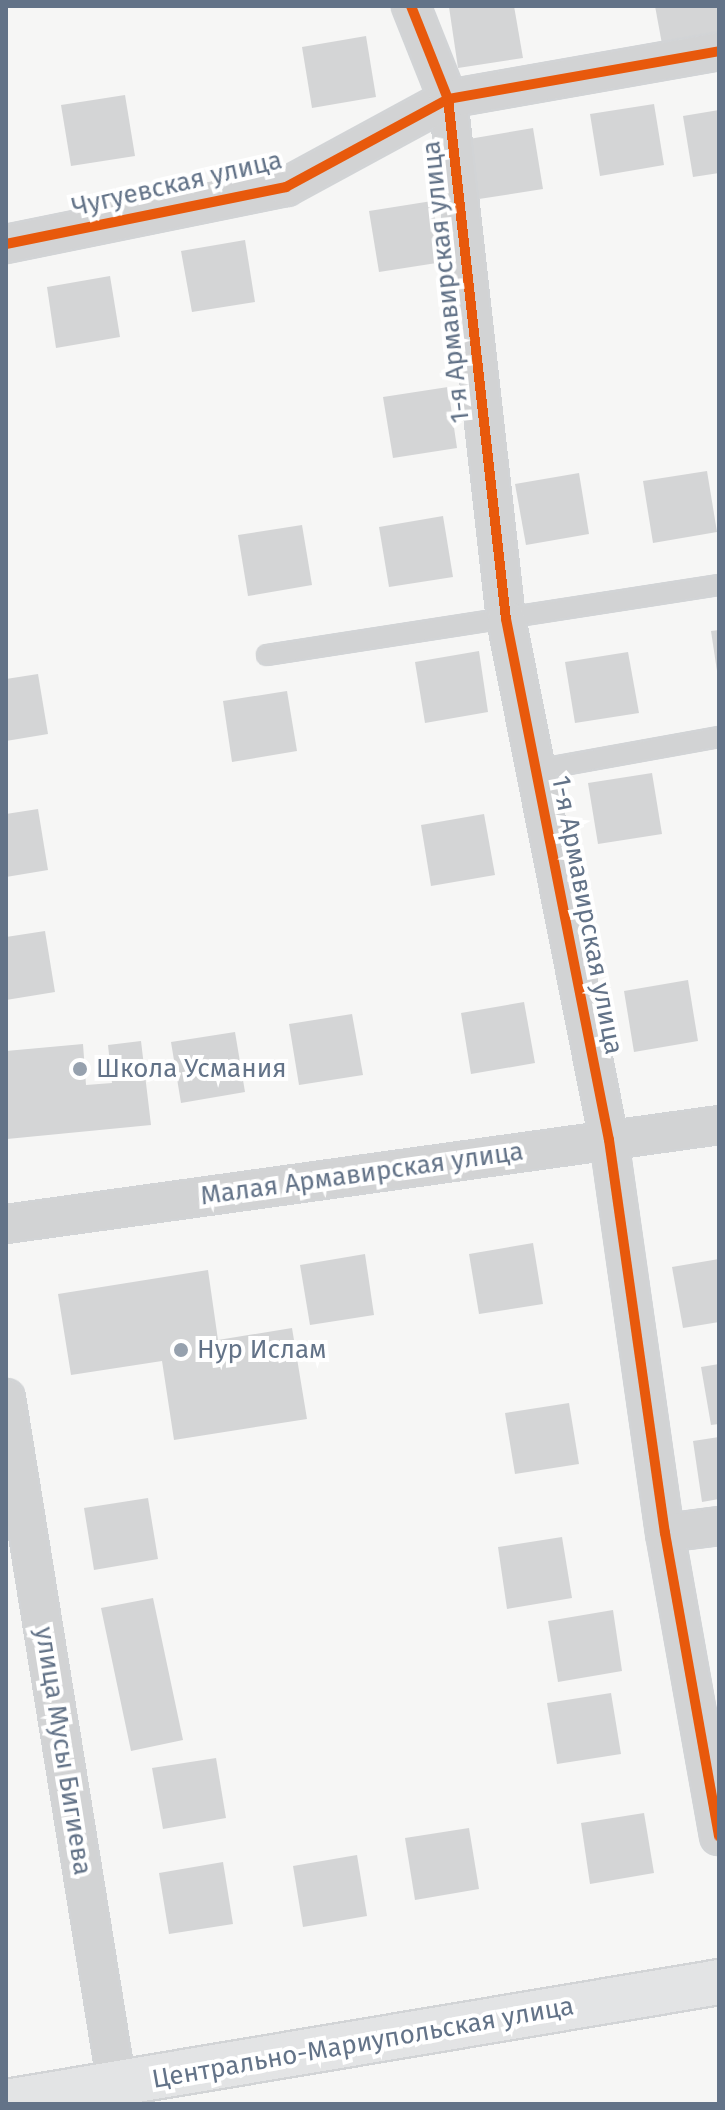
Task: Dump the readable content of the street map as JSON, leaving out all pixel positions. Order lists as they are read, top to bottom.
{
  "streets": {
    "street": [
      "Чугуевская улица",
      "1-я Армавирская улица",
      "Малая Армавирская улица",
      "улица Мусы Бигиева",
      "Центрально-Мариупольская улица"
    ]
  },
  "crossings": [
    ["Чугуевская улица", "1-я Армавирская улица"],
    ["1-я Армавирская улица", "Малая Армавирская улица"],
    ["улица Мусы Бигиева", "Центрально-Мариупольская улица"]
  ],
  "places": ["Школа Усмания", "Нур Ислам"]
}
